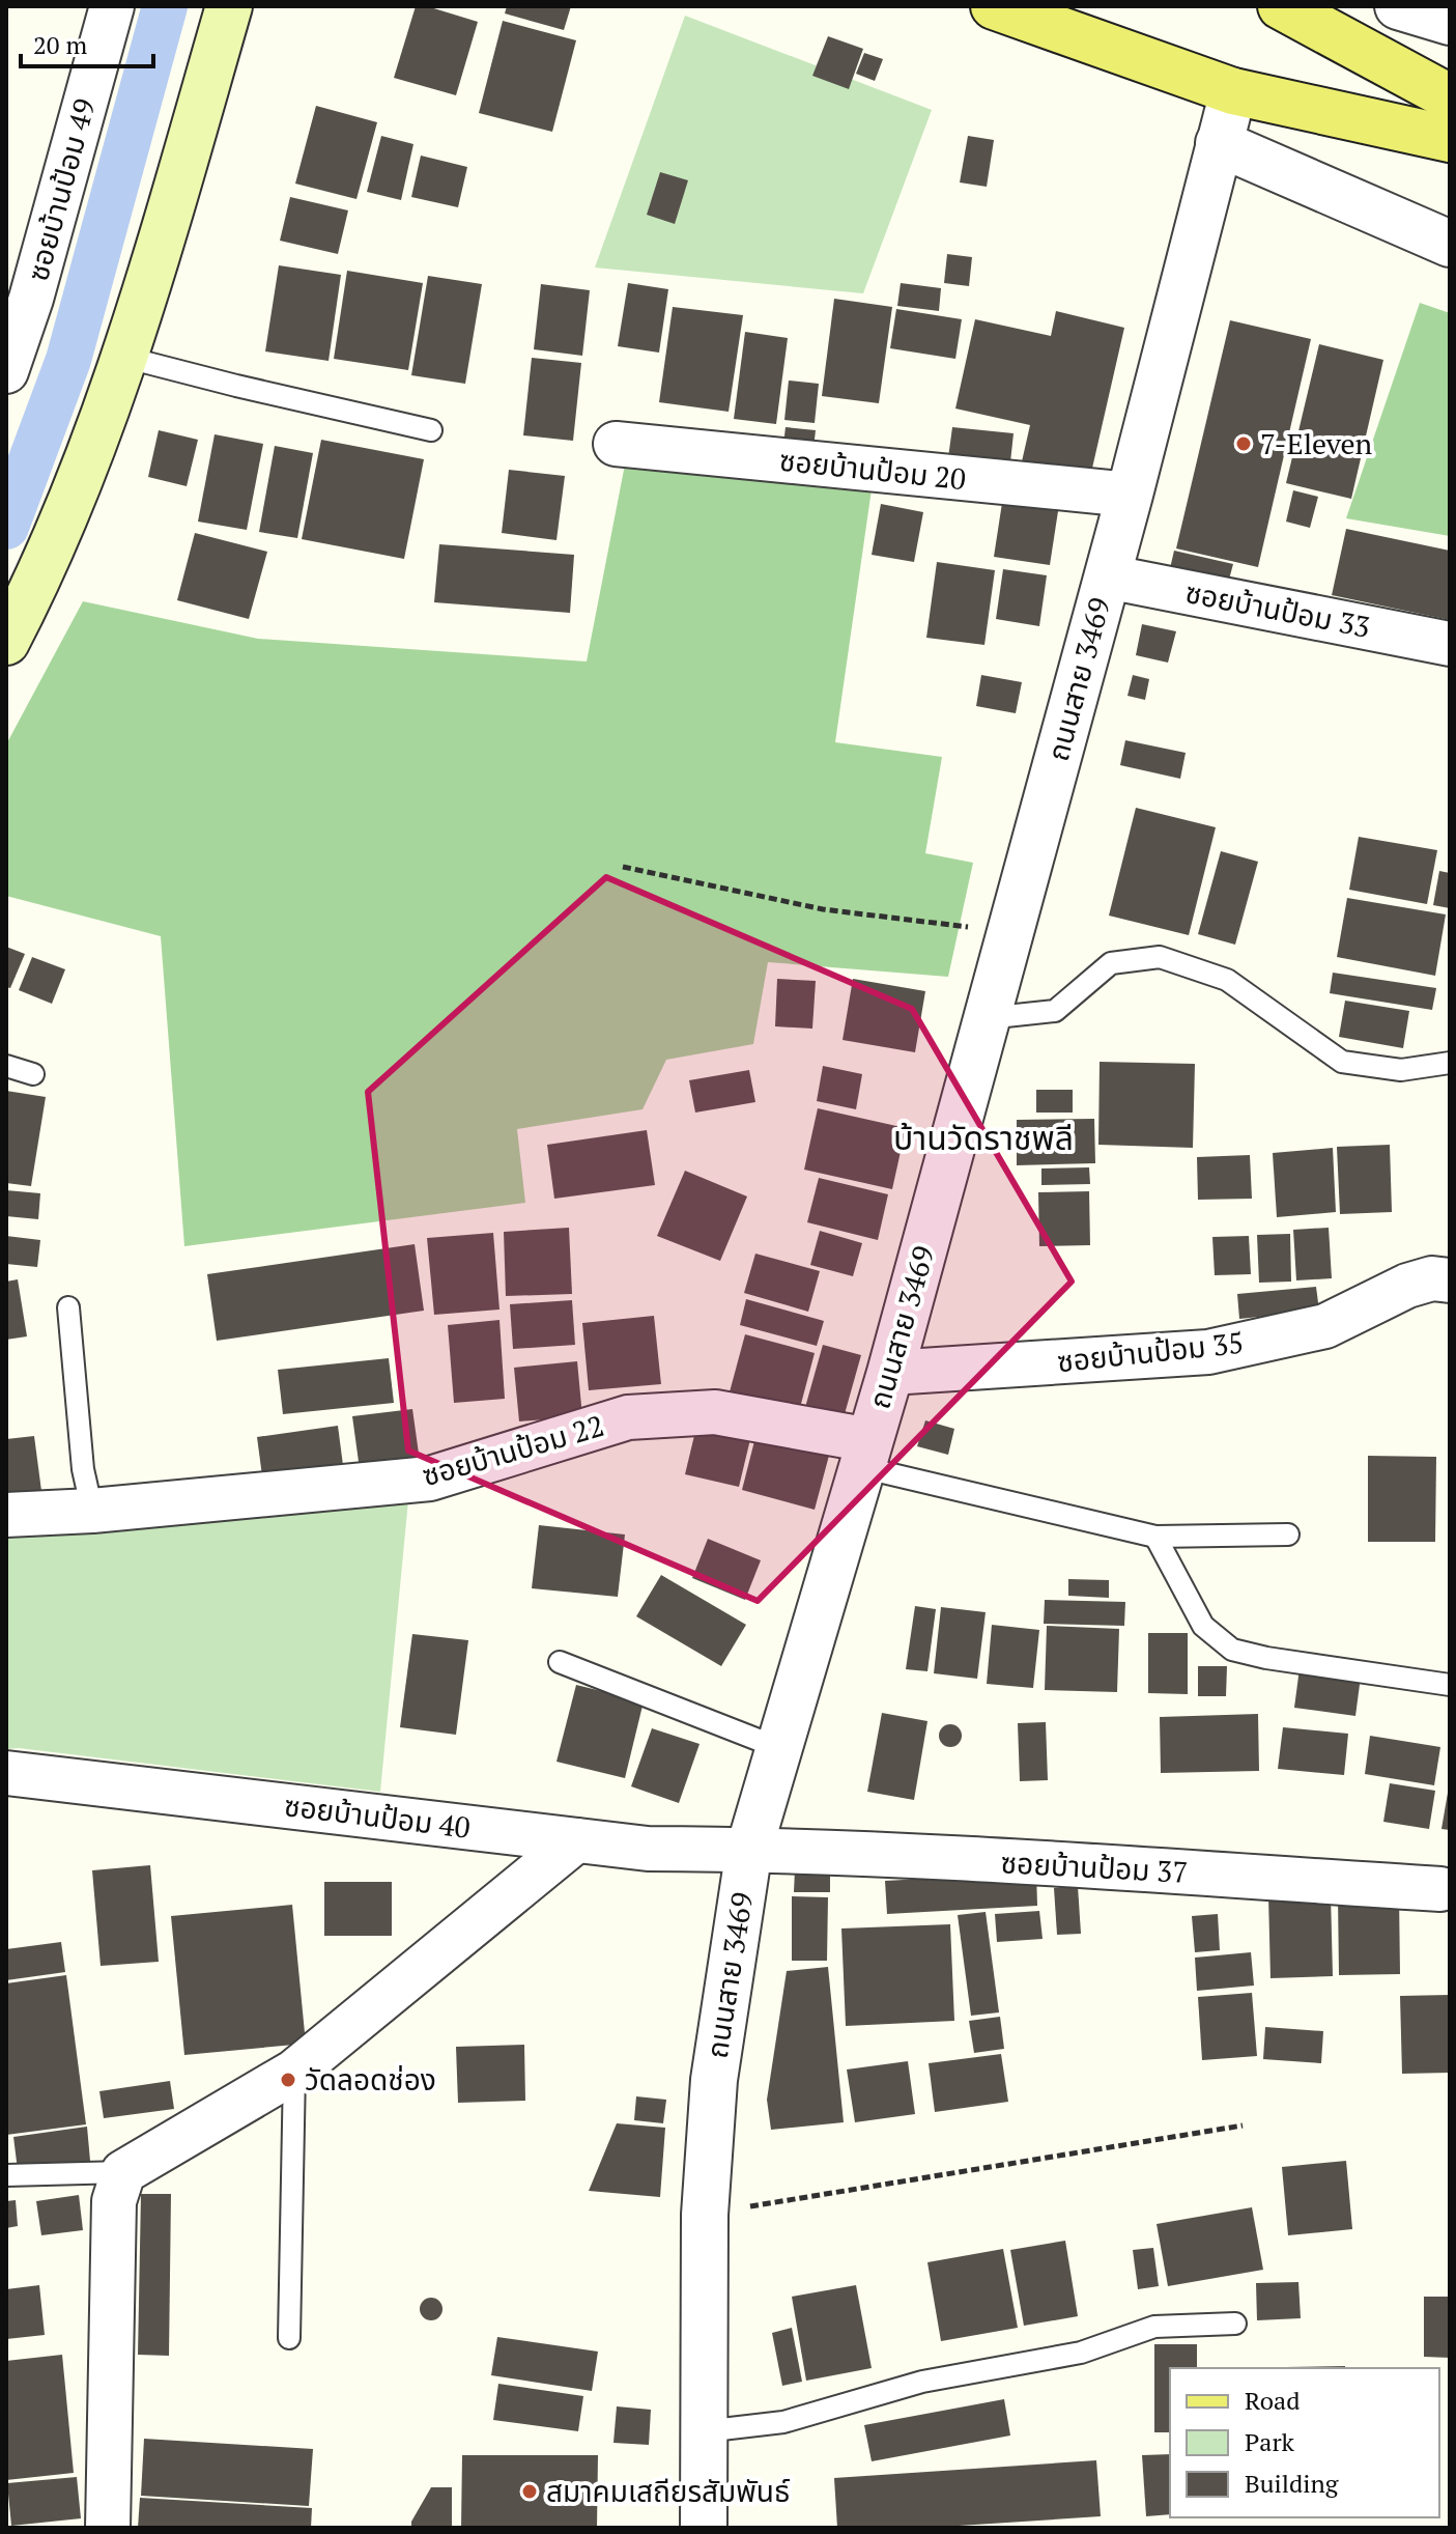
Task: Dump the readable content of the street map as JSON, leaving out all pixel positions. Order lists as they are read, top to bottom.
{
  "streets": {
    "street": [
      "ซอยบ้านป้อม 49",
      "ซอยบ้านป้อม 20",
      "ซอยบ้านป้อม 33",
      "ถนนสาย 3469",
      "ซอยบ้านป้อม 35",
      "ซอยบ้านป้อม 22",
      "ซอยบ้านป้อม 40",
      "ซอยบ้านป้อม 37"
    ]
  },
  "crossings": [
    ["ซอยบ้านป้อม 20", "ถนนสาย 3469"],
    ["ซอยบ้านป้อม 33", "ถนนสาย 3469"],
    ["ถนนสาย 3469", "ซอยบ้านป้อม 35"],
    ["ถนนสาย 3469", "ซอยบ้านป้อม 22"],
    ["ถนนสาย 3469", "ซอยบ้านป้อม 40"],
    ["ถนนสาย 3469", "ซอยบ้านป้อม 37"],
    ["ซอยบ้านป้อม 40", "ซอยบ้านป้อม 37"]
  ],
  "districts": ["บ้านวัดราชพลี"],
  "places": ["7-Eleven", "วัดลอดช่อง", "สมาคมเสถียรสัมพันธ์"],
  "legend": ["Road", "Park", "Building"],
  "scale_bar": "20 m"
}
